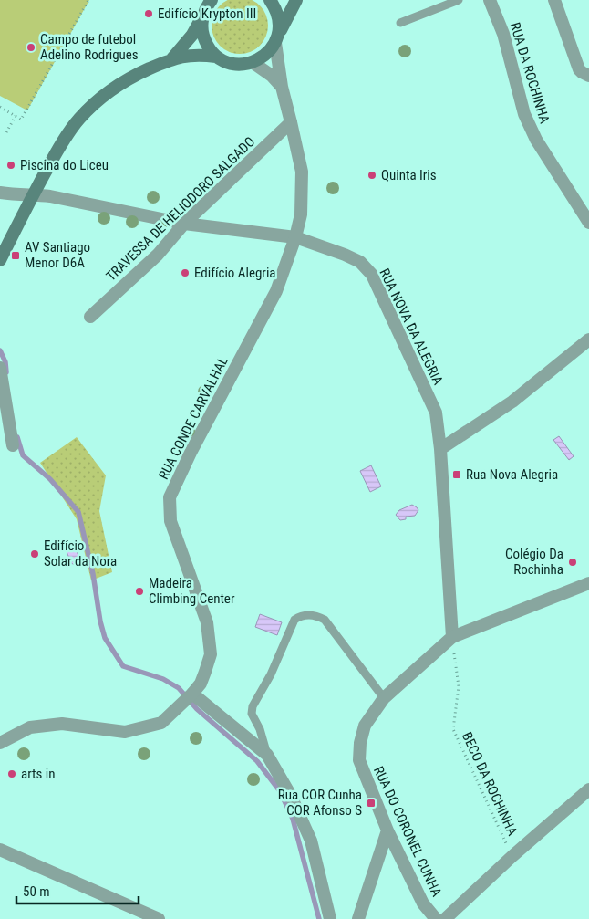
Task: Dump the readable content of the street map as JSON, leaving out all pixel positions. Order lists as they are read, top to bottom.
{
  "streets": {
    "street": [
      "RUA DA ROCHINHA",
      "TRAVESSA DE HELIODORO SALGADO",
      "RUA NOVA DA ALEGRIA",
      "RUA CONDE CARVALHAL",
      "RUA DO CORONEL CUNHA"
    ],
    "path": ["BECO DA ROCHINHA"]
  },
  "crossings": [
    ["TRAVESSA DE HELIODORO SALGADO", "RUA NOVA DA ALEGRIA"],
    ["TRAVESSA DE HELIODORO SALGADO", "RUA CONDE CARVALHAL"],
    ["RUA NOVA DA ALEGRIA", "RUA CONDE CARVALHAL"],
    ["RUA NOVA DA ALEGRIA", "BECO DA ROCHINHA"],
    ["RUA NOVA DA ALEGRIA", "RUA DO CORONEL CUNHA"],
    ["BECO DA ROCHINHA", "RUA DO CORONEL CUNHA"]
  ],
  "places": {
    "other": [
      "Edifício Krypton III",
      "Campo de futebol Adelino Rodrigues",
      "Piscina do Liceu",
      "Quinta Iris",
      "Edifício Alegria",
      "Edifício Solar da Nora",
      "Colégio Da Rochinha",
      "Madeira Climbing Center",
      "arts in"
    ],
    "transit": ["AV Santiago Menor D6A", "Rua Nova Alegria", "Rua COR Cunha COR Afonso S"]
  },
  "scale_bar": "50 m"
}
